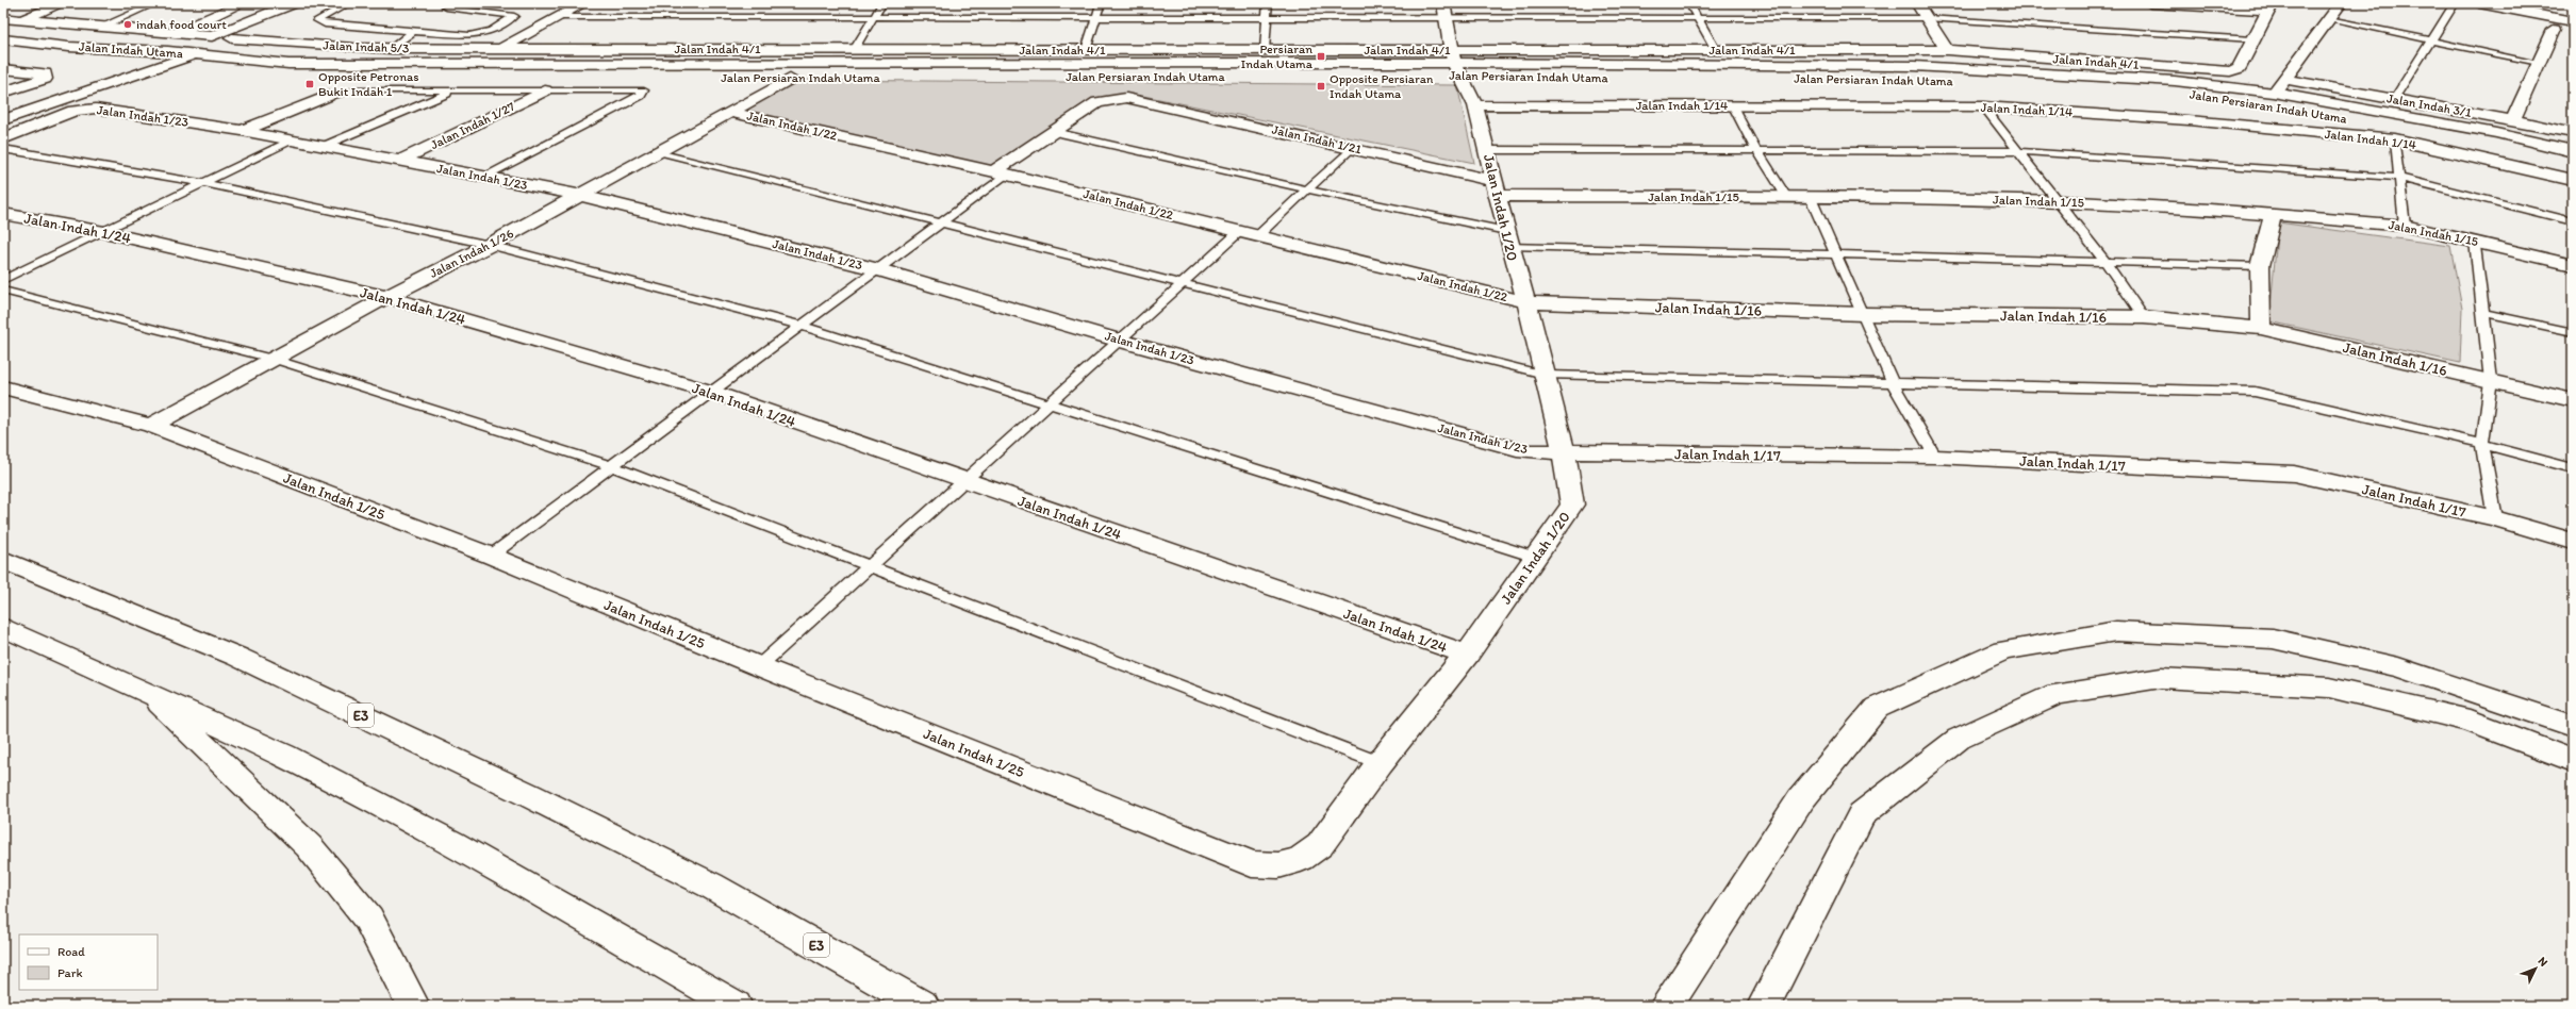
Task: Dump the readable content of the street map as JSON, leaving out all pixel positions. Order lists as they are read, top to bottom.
{
  "streets": {
    "main road": [
      "Jalan Indah 5/3",
      "Jalan Indah 4/1",
      "Jalan Indah Utama",
      "Jalan Persiaran Indah Utama",
      "Jalan Indah 1/14",
      "Jalan Indah 3/1",
      "Jalan Indah 1/23",
      "Jalan Indah 1/27",
      "Jalan Indah 1/22",
      "Jalan Indah 1/21",
      "Jalan Indah 1/15",
      "Jalan Indah 1/20",
      "Jalan Indah 1/24",
      "Jalan Indah 1/26",
      "Jalan Indah 1/16",
      "Jalan Indah 1/17",
      "Jalan Indah 1/25",
      "E3"
    ]
  },
  "crossings": [
    ["Jalan Indah 5/3", "Jalan Indah 4/1"],
    ["Jalan Indah 5/3", "Jalan Indah Utama"],
    ["Jalan Indah 5/3", "Jalan Persiaran Indah Utama"],
    ["Jalan Indah 4/1", "Jalan Persiaran Indah Utama"],
    ["Jalan Indah 4/1", "Jalan Indah 1/20"],
    ["Jalan Persiaran Indah Utama", "Jalan Indah 1/20"],
    ["Jalan Persiaran Indah Utama", "Jalan Indah 1/26"],
    ["Jalan Indah 1/14", "Jalan Indah 1/20"],
    ["Jalan Indah 1/23", "Jalan Indah 1/27"],
    ["Jalan Indah 1/23", "Jalan Indah 1/20"],
    ["Jalan Indah 1/23", "Jalan Indah 1/26"],
    ["Jalan Indah 1/23", "Jalan Indah 1/17"],
    ["Jalan Indah 1/22", "Jalan Indah 1/21"],
    ["Jalan Indah 1/22", "Jalan Indah 1/20"],
    ["Jalan Indah 1/22", "Jalan Indah 1/26"],
    ["Jalan Indah 1/22", "Jalan Indah 1/16"],
    ["Jalan Indah 1/21", "Jalan Indah 1/15"],
    ["Jalan Indah 1/21", "Jalan Indah 1/20"],
    ["Jalan Indah 1/15", "Jalan Indah 1/20"],
    ["Jalan Indah 1/20", "Jalan Indah 1/24"],
    ["Jalan Indah 1/20", "Jalan Indah 1/16"],
    ["Jalan Indah 1/20", "Jalan Indah 1/17"],
    ["Jalan Indah 1/20", "Jalan Indah 1/25"],
    ["Jalan Indah 1/24", "Jalan Indah 1/26"],
    ["Jalan Indah 1/26", "Jalan Indah 1/25"]
  ],
  "places": {
    "other": ["indah food court"],
    "transit": ["Persiaran Indah Utama", "Opposite Petronas Bukit Indah 1", "Opposite Persiaran Indah Utama"]
  },
  "legend": ["Road", "Park"],
  "north": "top right"
}
